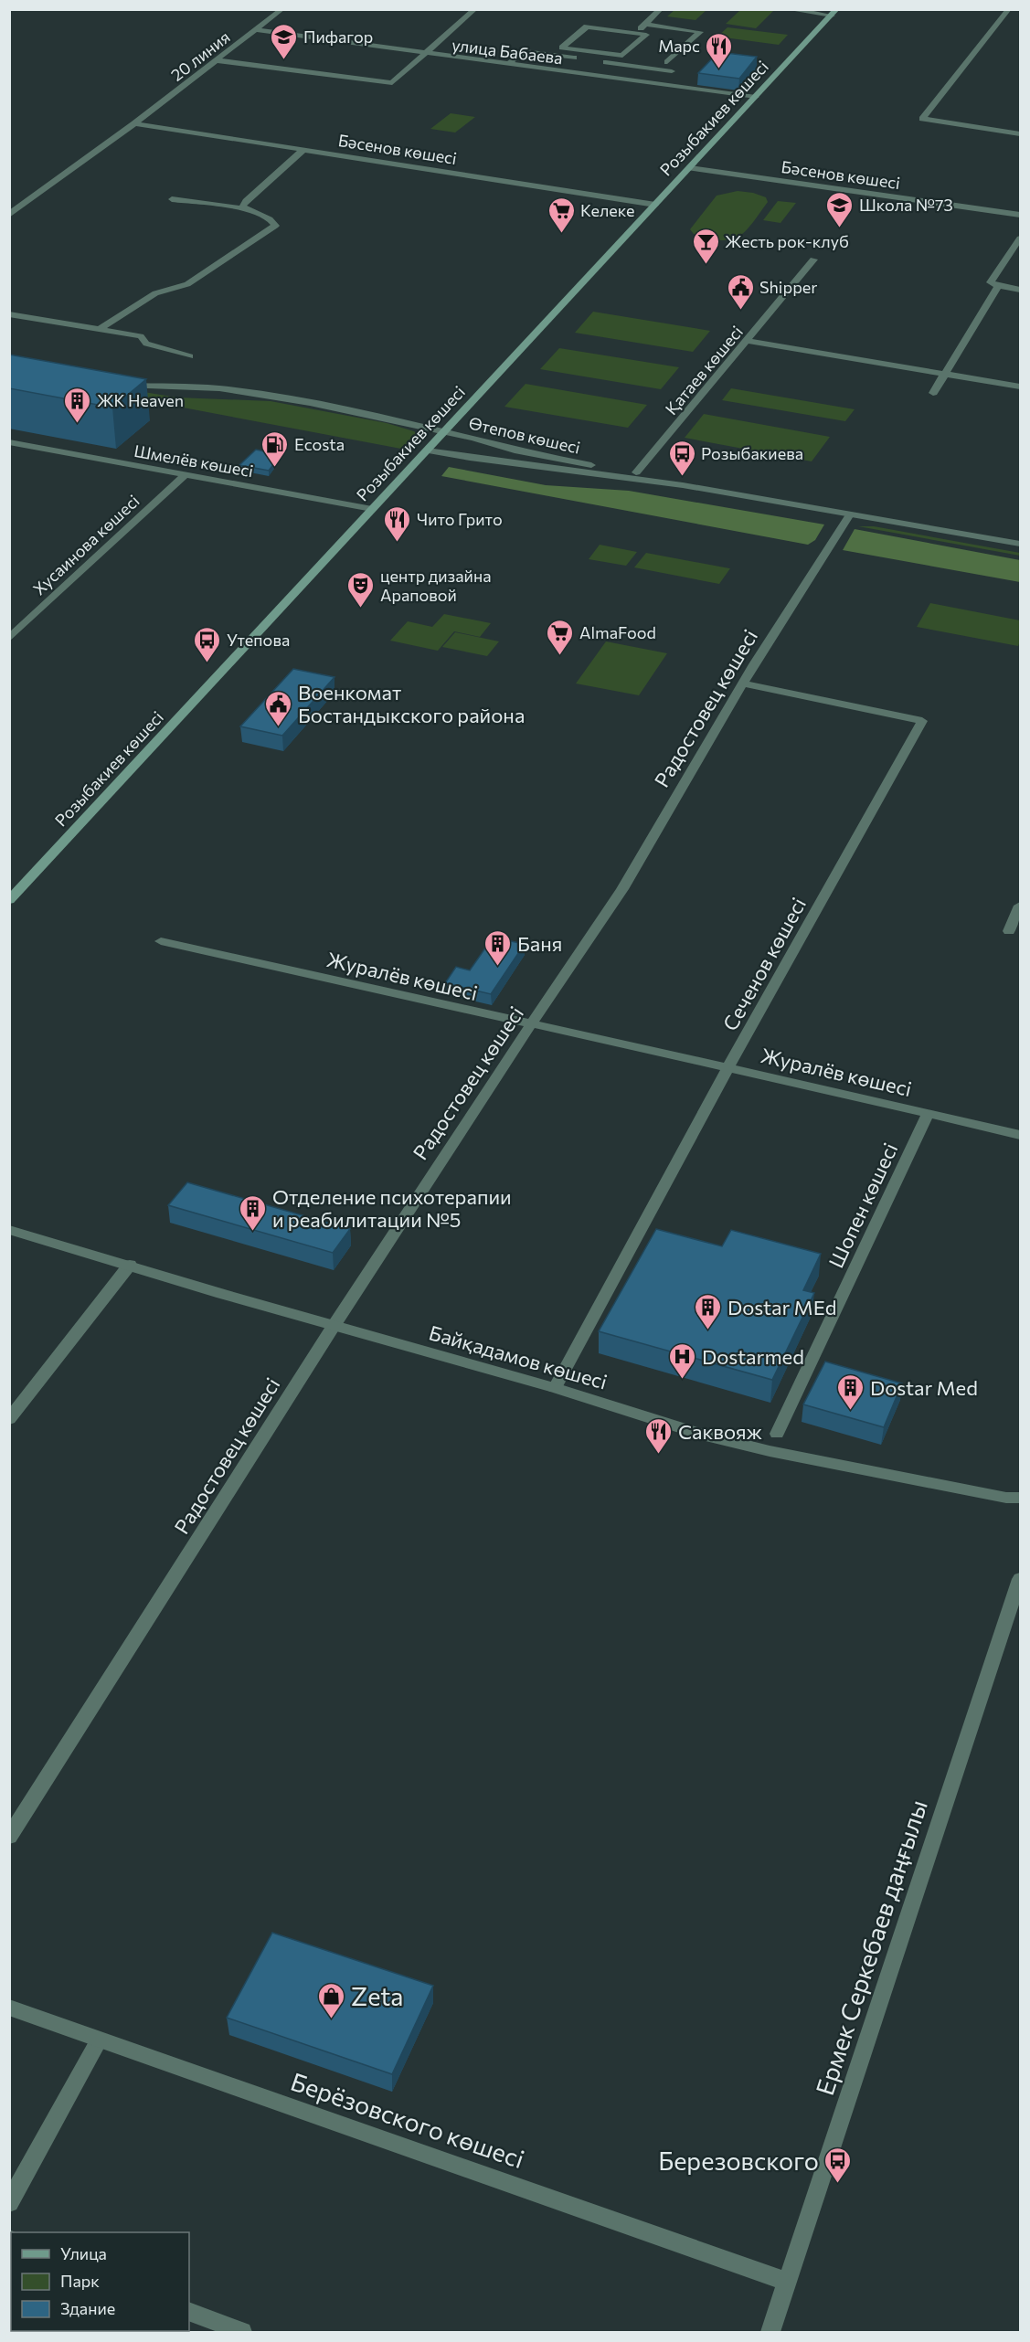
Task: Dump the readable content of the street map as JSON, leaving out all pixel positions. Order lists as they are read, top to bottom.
{
  "streets": {
    "main road": ["Розыбакиев көшесі"],
    "street": [
      "улица Бабаева",
      "20 линия",
      "Бәсенов көшесі",
      "Қатаев көшесі",
      "Өтепов көшесі",
      "Шмелёв көшесі",
      "Хусаинова көшесі",
      "Радостовец көшесі",
      "Сеченов көшесі",
      "Журалёв көшесі",
      "Шопен көшесі",
      "Байқадамов көшесі",
      "Ермек Серкебаев даңғылы",
      "Берёзовского көшесі"
    ]
  },
  "crossings": [
    ["улица Бабаева", "20 линия"],
    ["улица Бабаева", "Розыбакиев көшесі"],
    ["20 линия", "Бәсенов көшесі"],
    ["Розыбакиев көшесі", "Бәсенов көшесі"],
    ["Розыбакиев көшесі", "Өтепов көшесі"],
    ["Розыбакиев көшесі", "Шмелёв көшесі"],
    ["Қатаев көшесі", "Өтепов көшесі"],
    ["Өтепов көшесі", "Радостовец көшесі"],
    ["Шмелёв көшесі", "Хусаинова көшесі"],
    ["Радостовец көшесі", "Сеченов көшесі"],
    ["Радостовец көшесі", "Журалёв көшесі"],
    ["Радостовец көшесі", "Байқадамов көшесі"],
    ["Сеченов көшесі", "Журалёв көшесі"],
    ["Сеченов көшесі", "Байқадамов көшесі"],
    ["Журалёв көшесі", "Шопен көшесі"],
    ["Ермек Серкебаев даңғылы", "Берёзовского көшесі"]
  ],
  "places": {
    "school or university": ["Пифагор", "Школа №73"],
    "restaurant": ["Марс", "Чито Грито", "Саквояж"],
    "supermarket": ["Келеке", "AlmaFood"],
    "bar": ["Жесть рок-клуб"],
    "public building": ["Shipper", "Военкомат Бостандыкского района"],
    "building": [
      "ЖК Heaven",
      "Баня",
      "Отделение психотерапии и реабилитации №5",
      "Dostar MEd",
      "Dostar Med"
    ],
    "fuel station": ["Ecosta"],
    "bus stop": ["Розыбакиева", "Утепова", "Березовского"],
    "theatre": ["центр дизайна Араповой"],
    "hospital": ["Dostarmed"],
    "shop": ["Zeta"]
  },
  "legend": ["Улица", "Парк", "Здание"]
}
